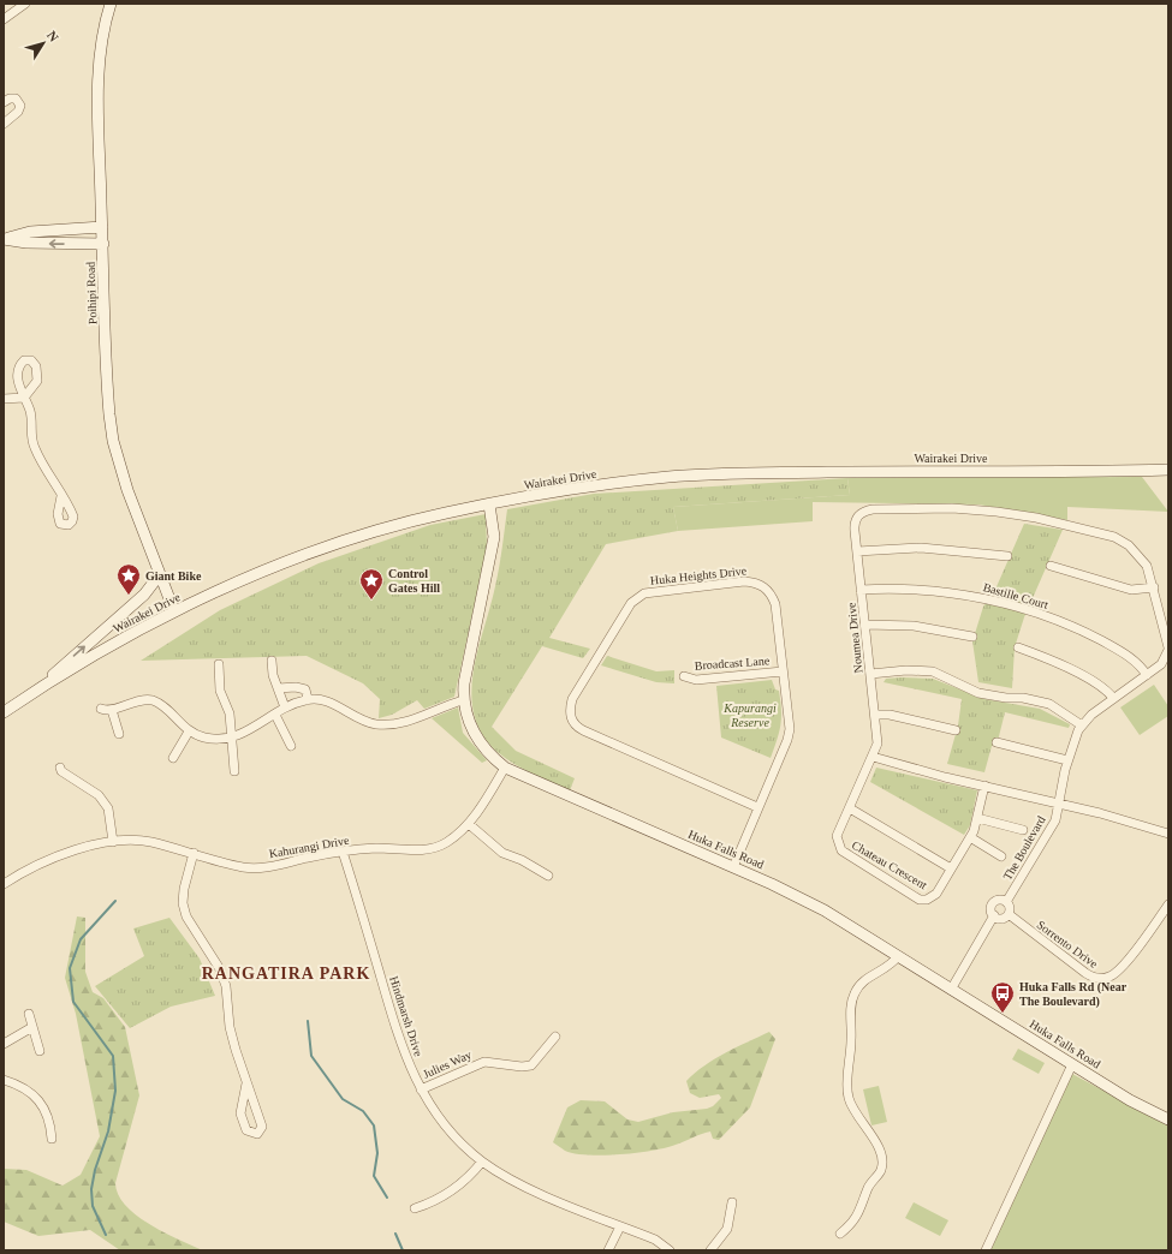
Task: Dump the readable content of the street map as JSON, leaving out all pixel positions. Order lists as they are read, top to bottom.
{
  "streets": {
    "main road": ["Poihipi Road", "Wairakei Drive", "Huka Falls Road"],
    "street": [
      "Huka Heights Drive",
      "Bastille Court",
      "Noumea Drive",
      "Broadcast Lane",
      "Kahurangi Drive",
      "The Boulevard",
      "Chateau Crescent",
      "Sorrento Drive",
      "Hindmarsh Drive",
      "Julies Way"
    ]
  },
  "crossings": [
    ["Poihipi Road", "Wairakei Drive"],
    ["Wairakei Drive", "Huka Falls Road"],
    ["Huka Heights Drive", "Broadcast Lane"],
    ["Huka Heights Drive", "Huka Falls Road"],
    ["Bastille Court", "Noumea Drive"],
    ["Noumea Drive", "The Boulevard"],
    ["Noumea Drive", "Chateau Crescent"],
    ["Kahurangi Drive", "Huka Falls Road"],
    ["Kahurangi Drive", "Hindmarsh Drive"],
    ["The Boulevard", "Huka Falls Road"],
    ["The Boulevard", "Sorrento Drive"],
    ["Hindmarsh Drive", "Julies Way"]
  ],
  "districts": ["RANGATIRA PARK"],
  "parks": ["Kapurangi Reserve"],
  "places": {
    "place": ["Giant Bike", "Control Gates Hill"],
    "bus stop": ["Huka Falls Rd (Near The Boulevard)"]
  },
  "north": "top right"
}
